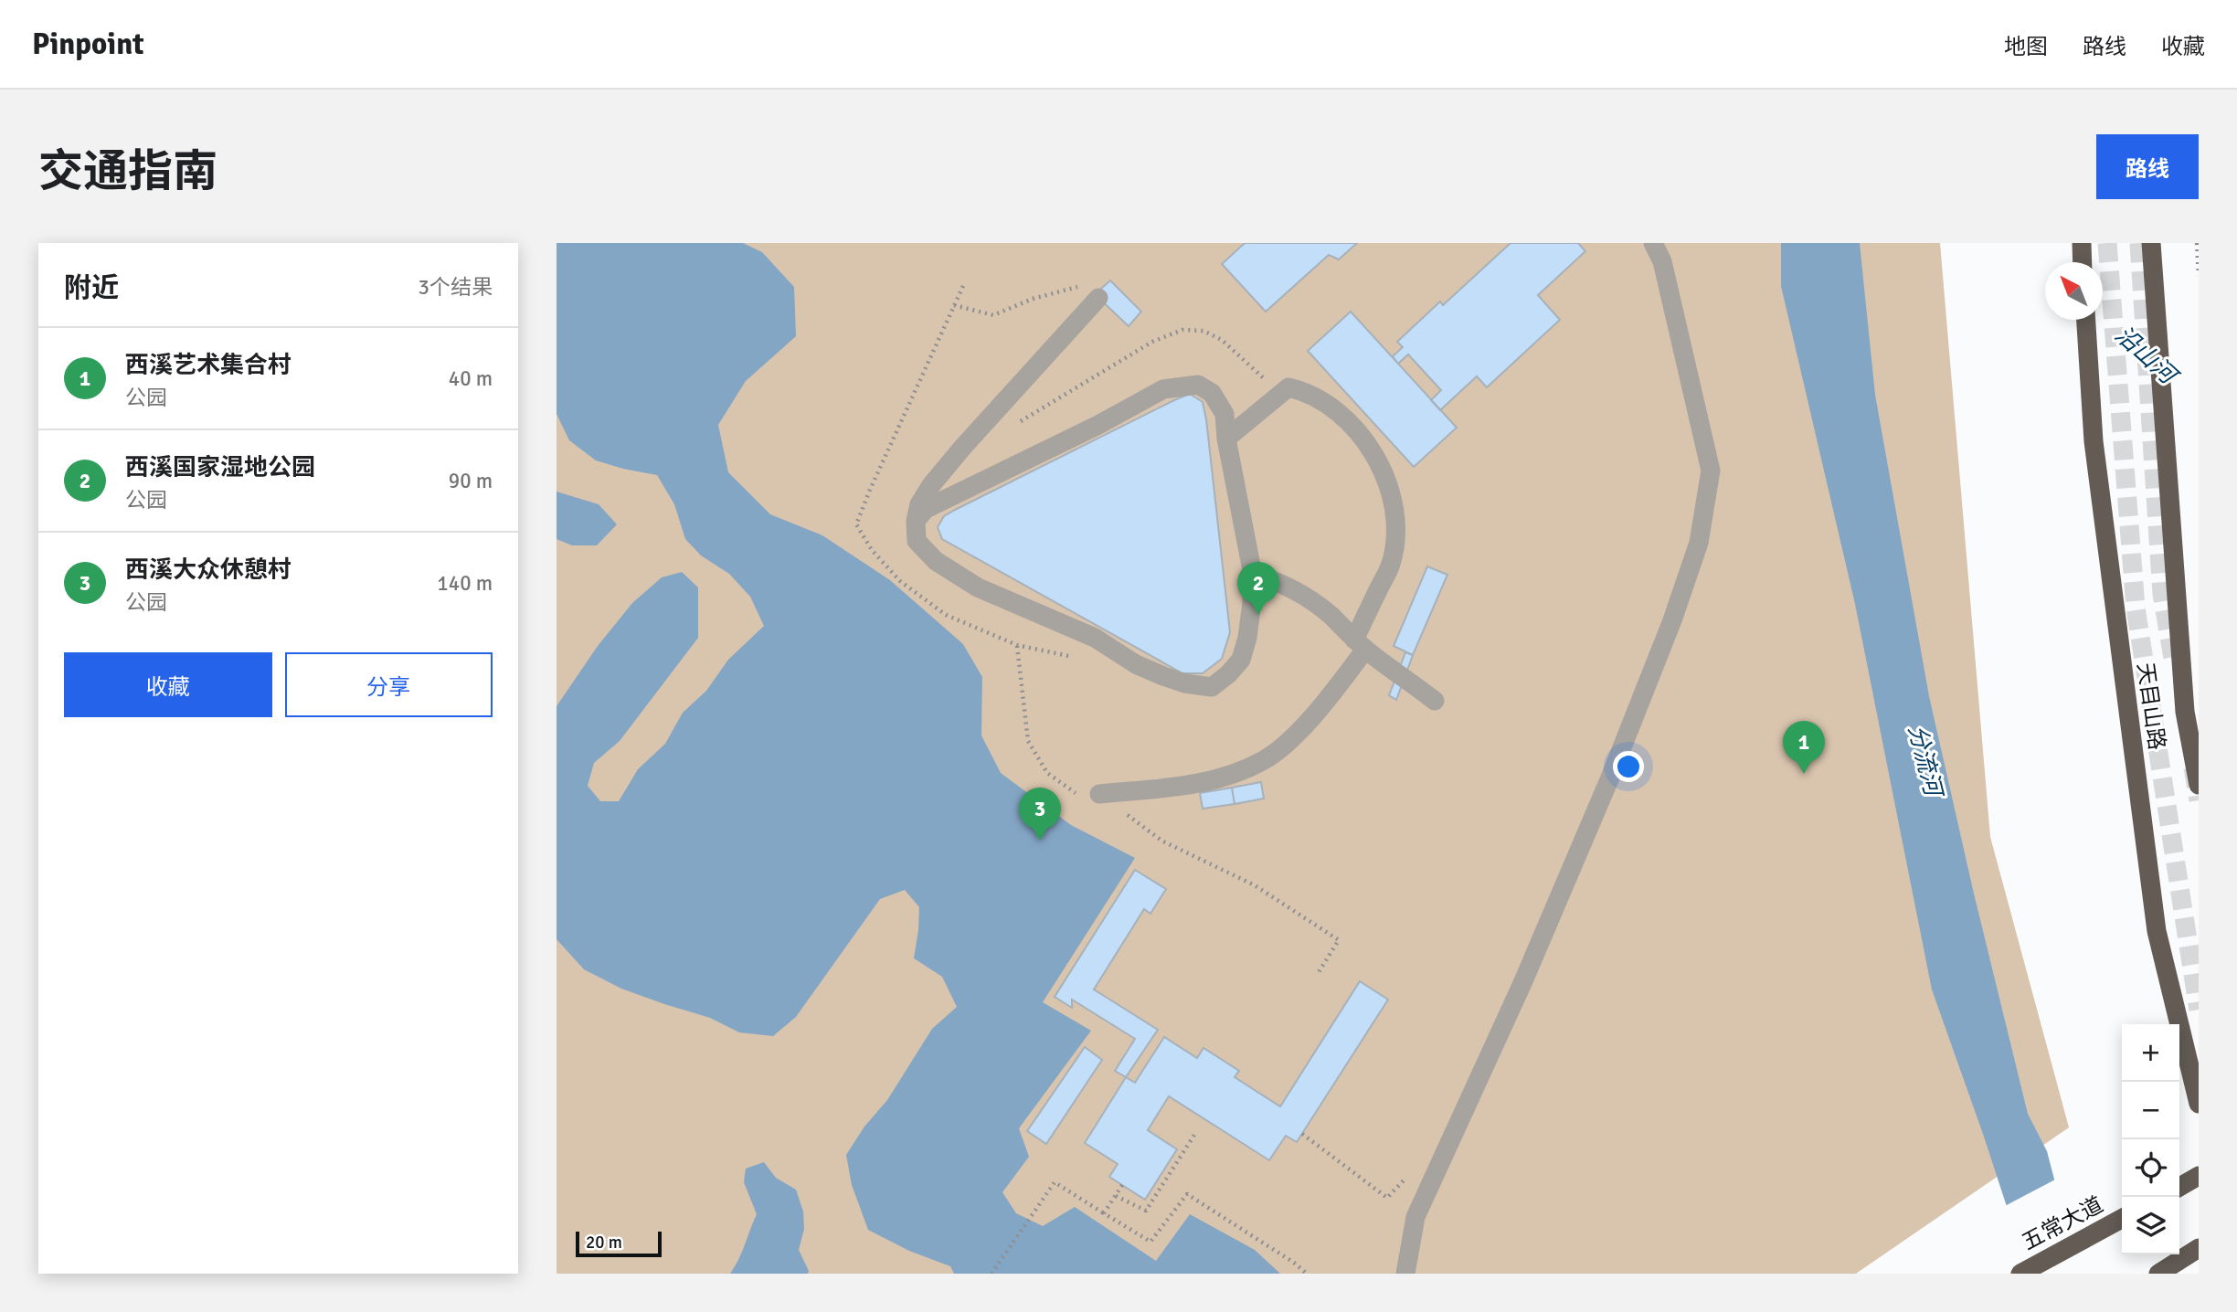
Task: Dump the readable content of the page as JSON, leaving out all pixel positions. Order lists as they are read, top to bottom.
{
  "streets": {
    "main road": ["天目山路", "五常大道"]
  },
  "water": ["沿山河", "分流河"],
  "scale_bar": "20 m",
  "north": "top left",
  "page": {
    "header": "Pinpoint",
    "nav": ["地图", "路线", "收藏"],
    "title": "交通指南",
    "buttons": [
      "路线",
      ["收藏", "分享"]
    ],
    "heading": ["附近", "3个结果"],
    "list": [
      {
        "mark": "1",
        "name": "西溪艺术集合村",
        "note": "公园",
        "value": "40 m"
      },
      {
        "mark": "2",
        "name": "西溪国家湿地公园",
        "note": "公园",
        "value": "90 m"
      },
      {
        "mark": "3",
        "name": "西溪大众休憩村",
        "note": "公园",
        "value": "140 m"
      }
    ],
    "pins": ["2", "1", "3"],
    "map_buttons": ["+", "−"],
    "scale": "20 m"
  }
}
